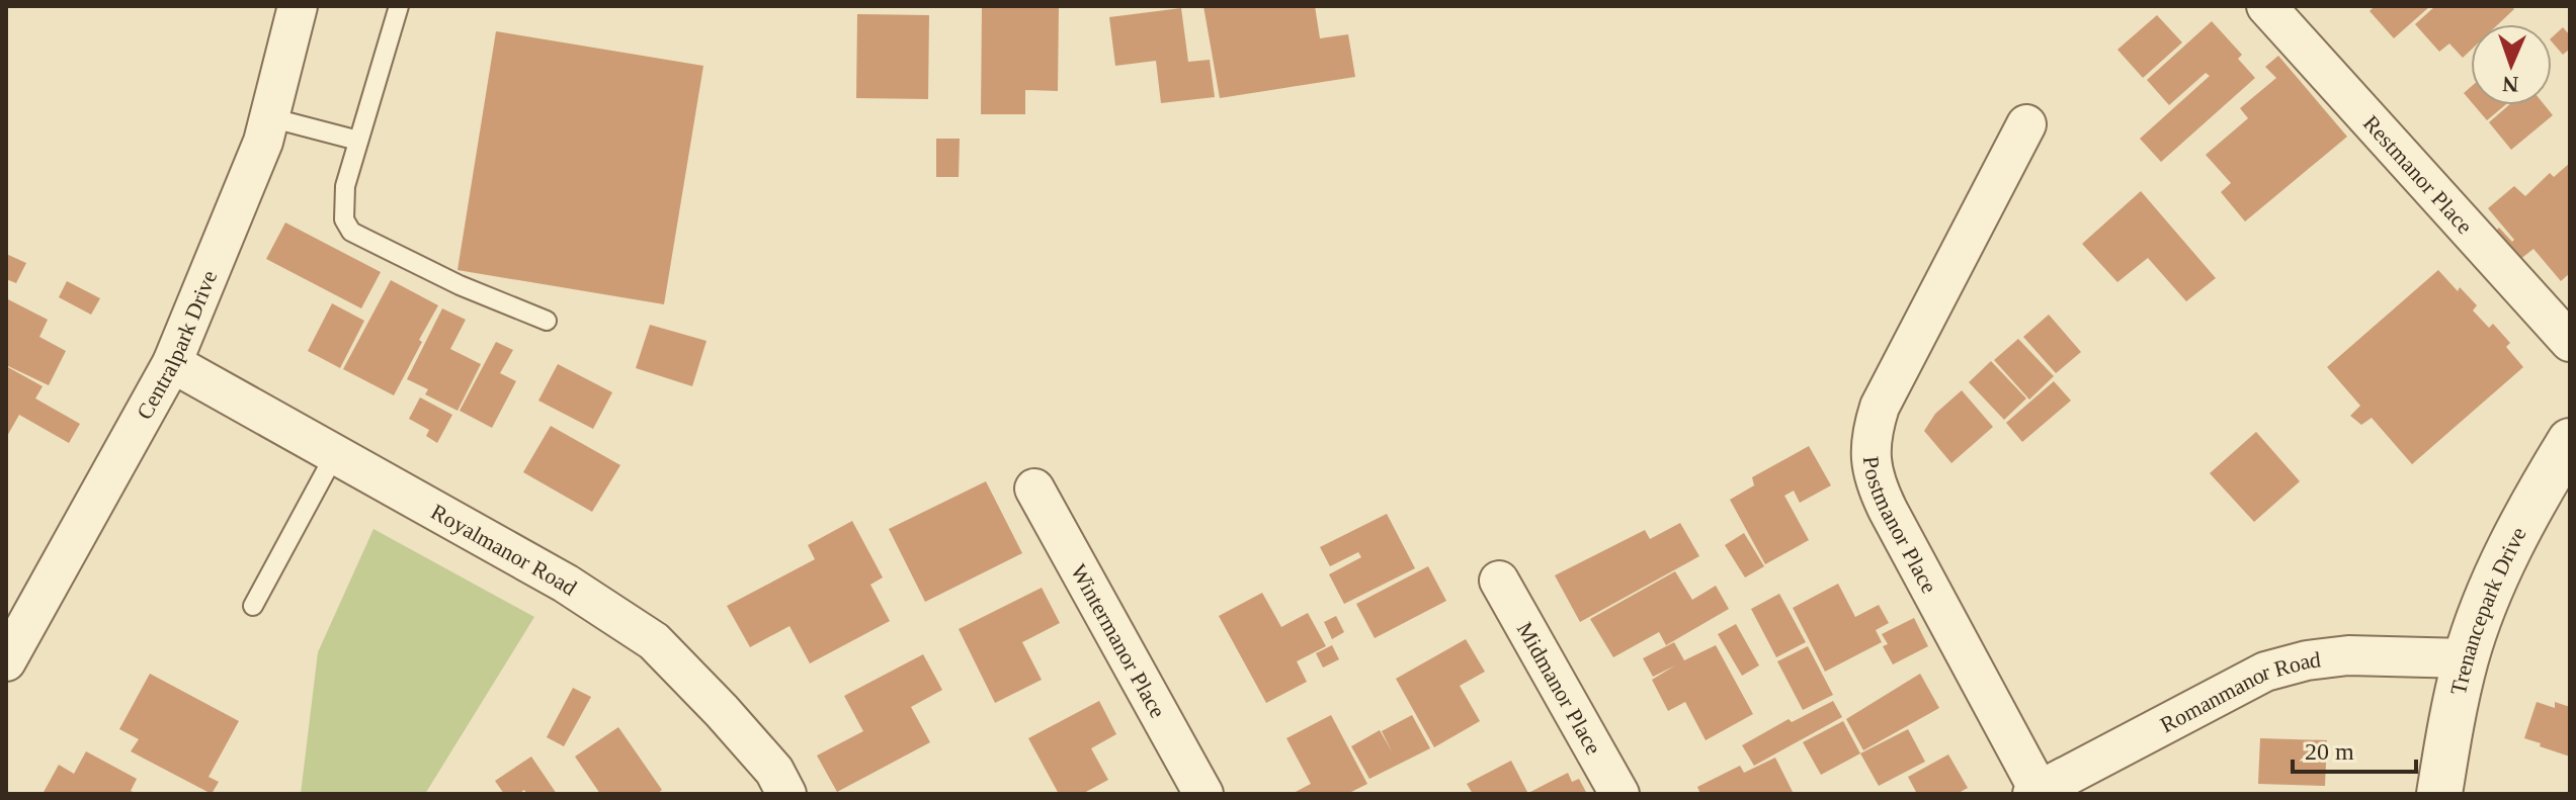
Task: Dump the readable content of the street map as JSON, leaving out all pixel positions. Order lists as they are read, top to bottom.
{
  "streets": {
    "street": [
      "Restmanor Place",
      "Centralpark Drive",
      "Postmanor Place",
      "Royalmanor Road",
      "Trenancepark Drive",
      "Wintermanor Place",
      "Midmanor Place",
      "Romanmanor Road"
    ]
  },
  "crossings": [
    ["Centralpark Drive", "Royalmanor Road"],
    ["Postmanor Place", "Romanmanor Road"],
    ["Trenancepark Drive", "Romanmanor Road"]
  ],
  "scale_bar": "20 m",
  "north": "bottom"
}
